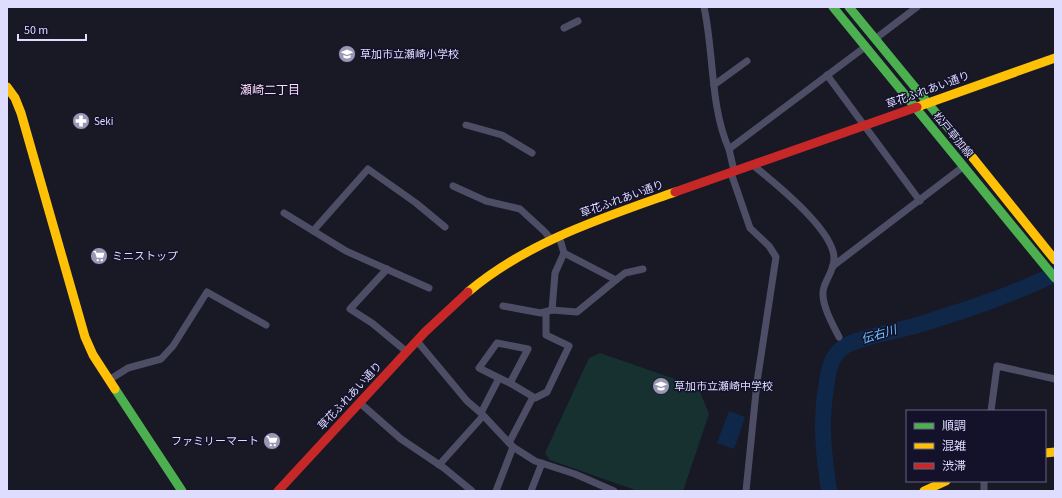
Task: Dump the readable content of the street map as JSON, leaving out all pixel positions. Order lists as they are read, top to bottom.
{
  "streets": {
    "street": ["草花ふれあい通り", "松戸草加線"]
  },
  "crossings": [
    ["草花ふれあい通り", "松戸草加線"]
  ],
  "districts": ["瀬崎二丁目"],
  "water": ["伝右川"],
  "places": {
    "school or university": ["草加市立瀬崎小学校", "草加市立瀬崎中学校"],
    "pharmacy": ["Seki"],
    "supermarket": ["ミニストップ", "ファミリーマート"]
  },
  "legend": ["順調", "混雑", "渋滞"],
  "scale_bar": "50 m"
}
